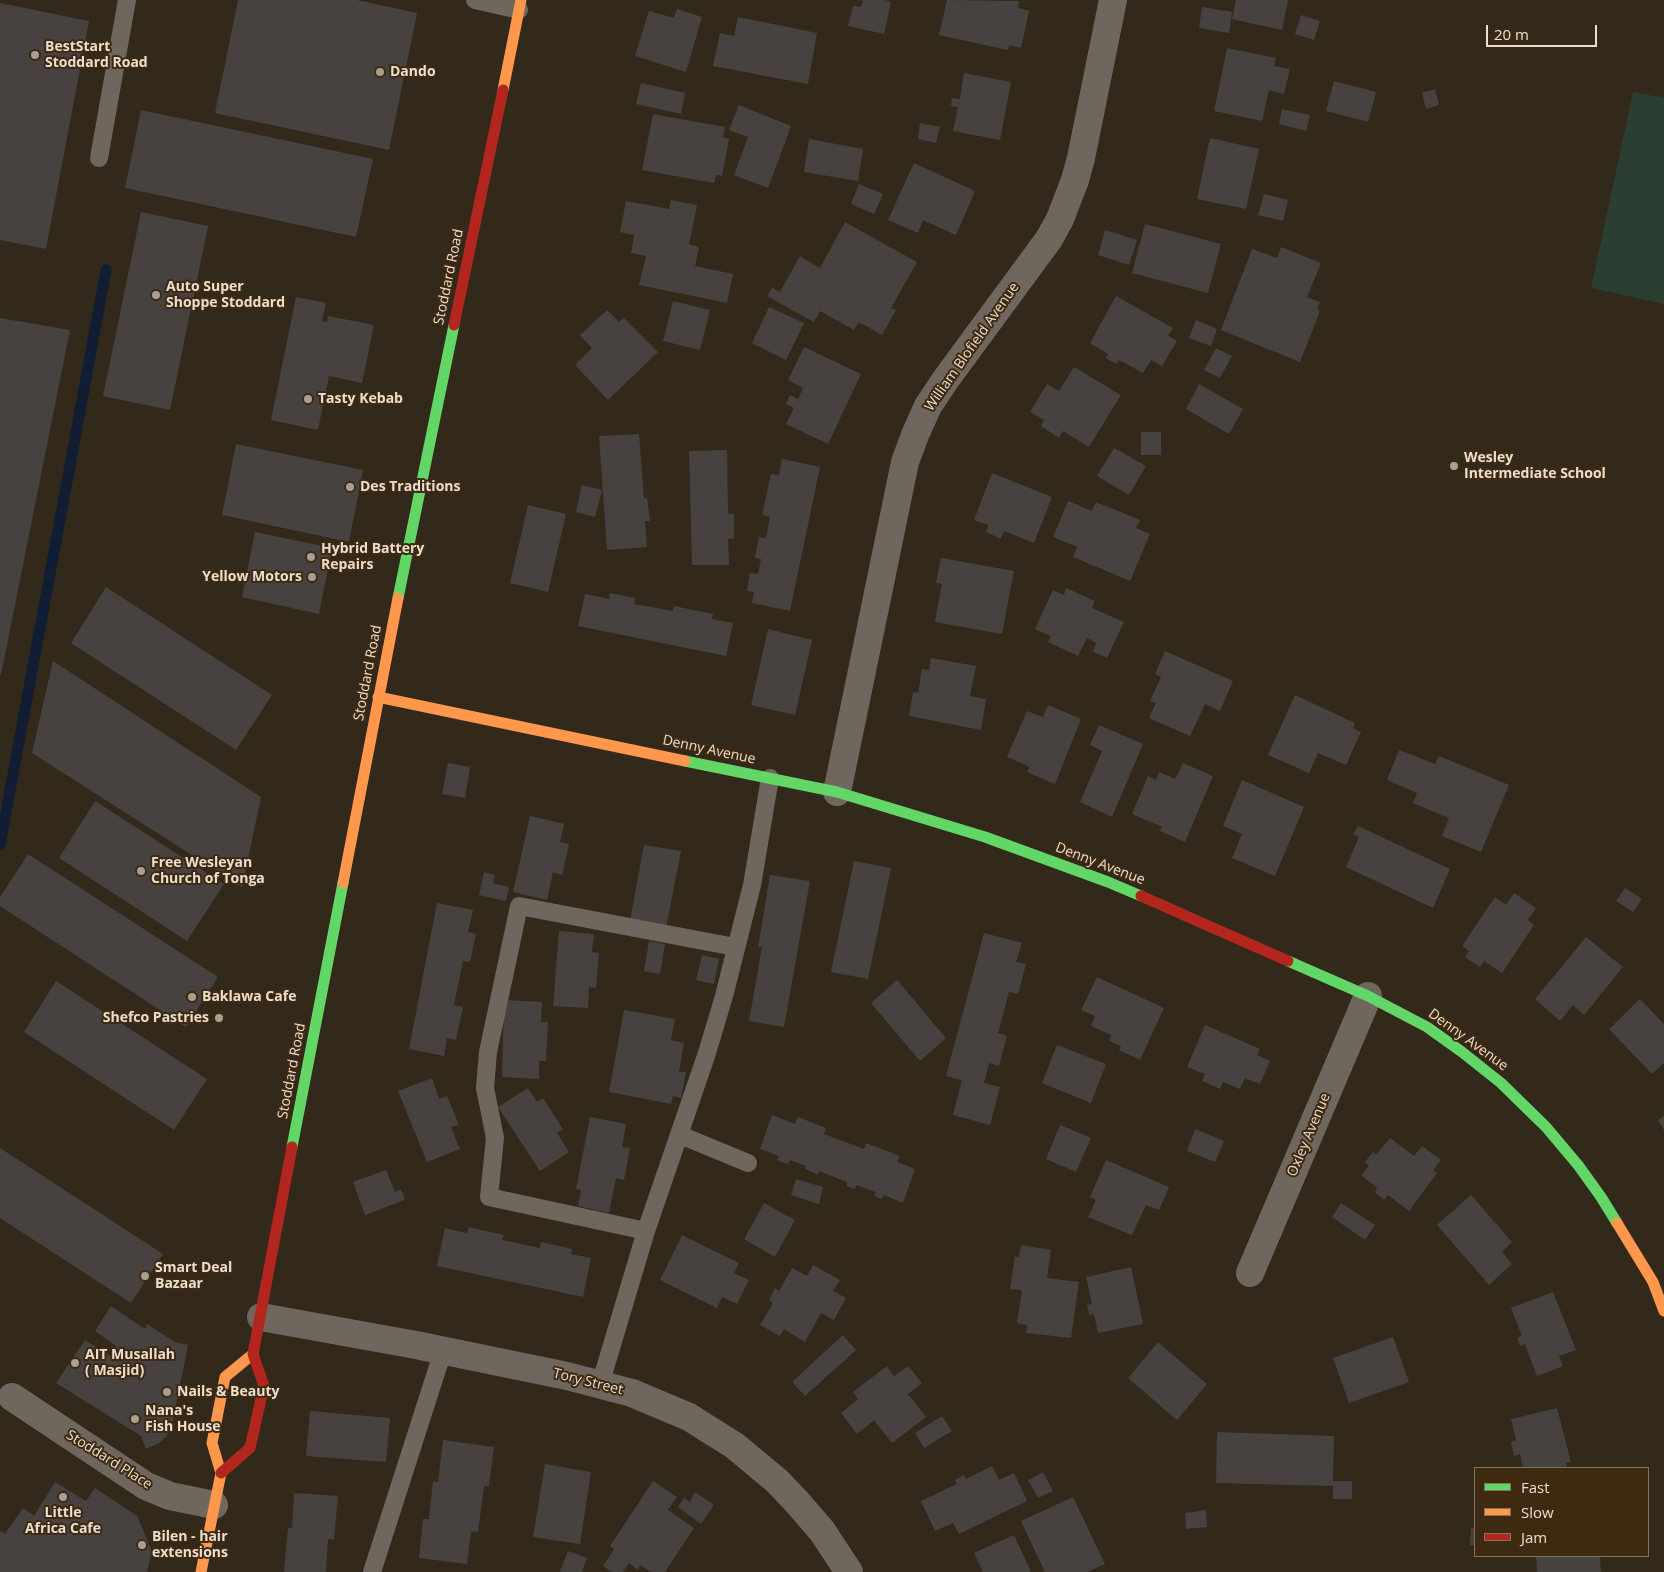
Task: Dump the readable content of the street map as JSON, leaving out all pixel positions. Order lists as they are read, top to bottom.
{
  "streets": {
    "main road": ["Stoddard Road", "Denny Avenue"],
    "street": [
      "William Blofield Avenue",
      "Oxley Avenue",
      "Tory Street",
      "Stoddard Place"
    ]
  },
  "crossings": [
    ["Stoddard Road", "Denny Avenue"],
    ["Stoddard Road", "Tory Street"],
    ["William Blofield Avenue", "Denny Avenue"],
    ["Denny Avenue", "Oxley Avenue"]
  ],
  "places": [
    "BestStart Stoddard Road",
    "Dando",
    "Auto Super Shoppe Stoddard",
    "Tasty Kebab",
    "Wesley Intermediate School",
    "Des Traditions",
    "Hybrid Battery Repairs",
    "Yellow Motors",
    "Free Wesleyan Church of Tonga",
    "Baklawa Cafe",
    "Shefco Pastries",
    "Smart Deal Bazaar",
    "AIT Musallah ( Masjid)",
    "Nails & Beauty",
    "Nana's Fish House",
    "Little Africa Cafe",
    "Bilen - hair extensions"
  ],
  "legend": ["Fast", "Slow", "Jam"],
  "scale_bar": "20 m"
}
